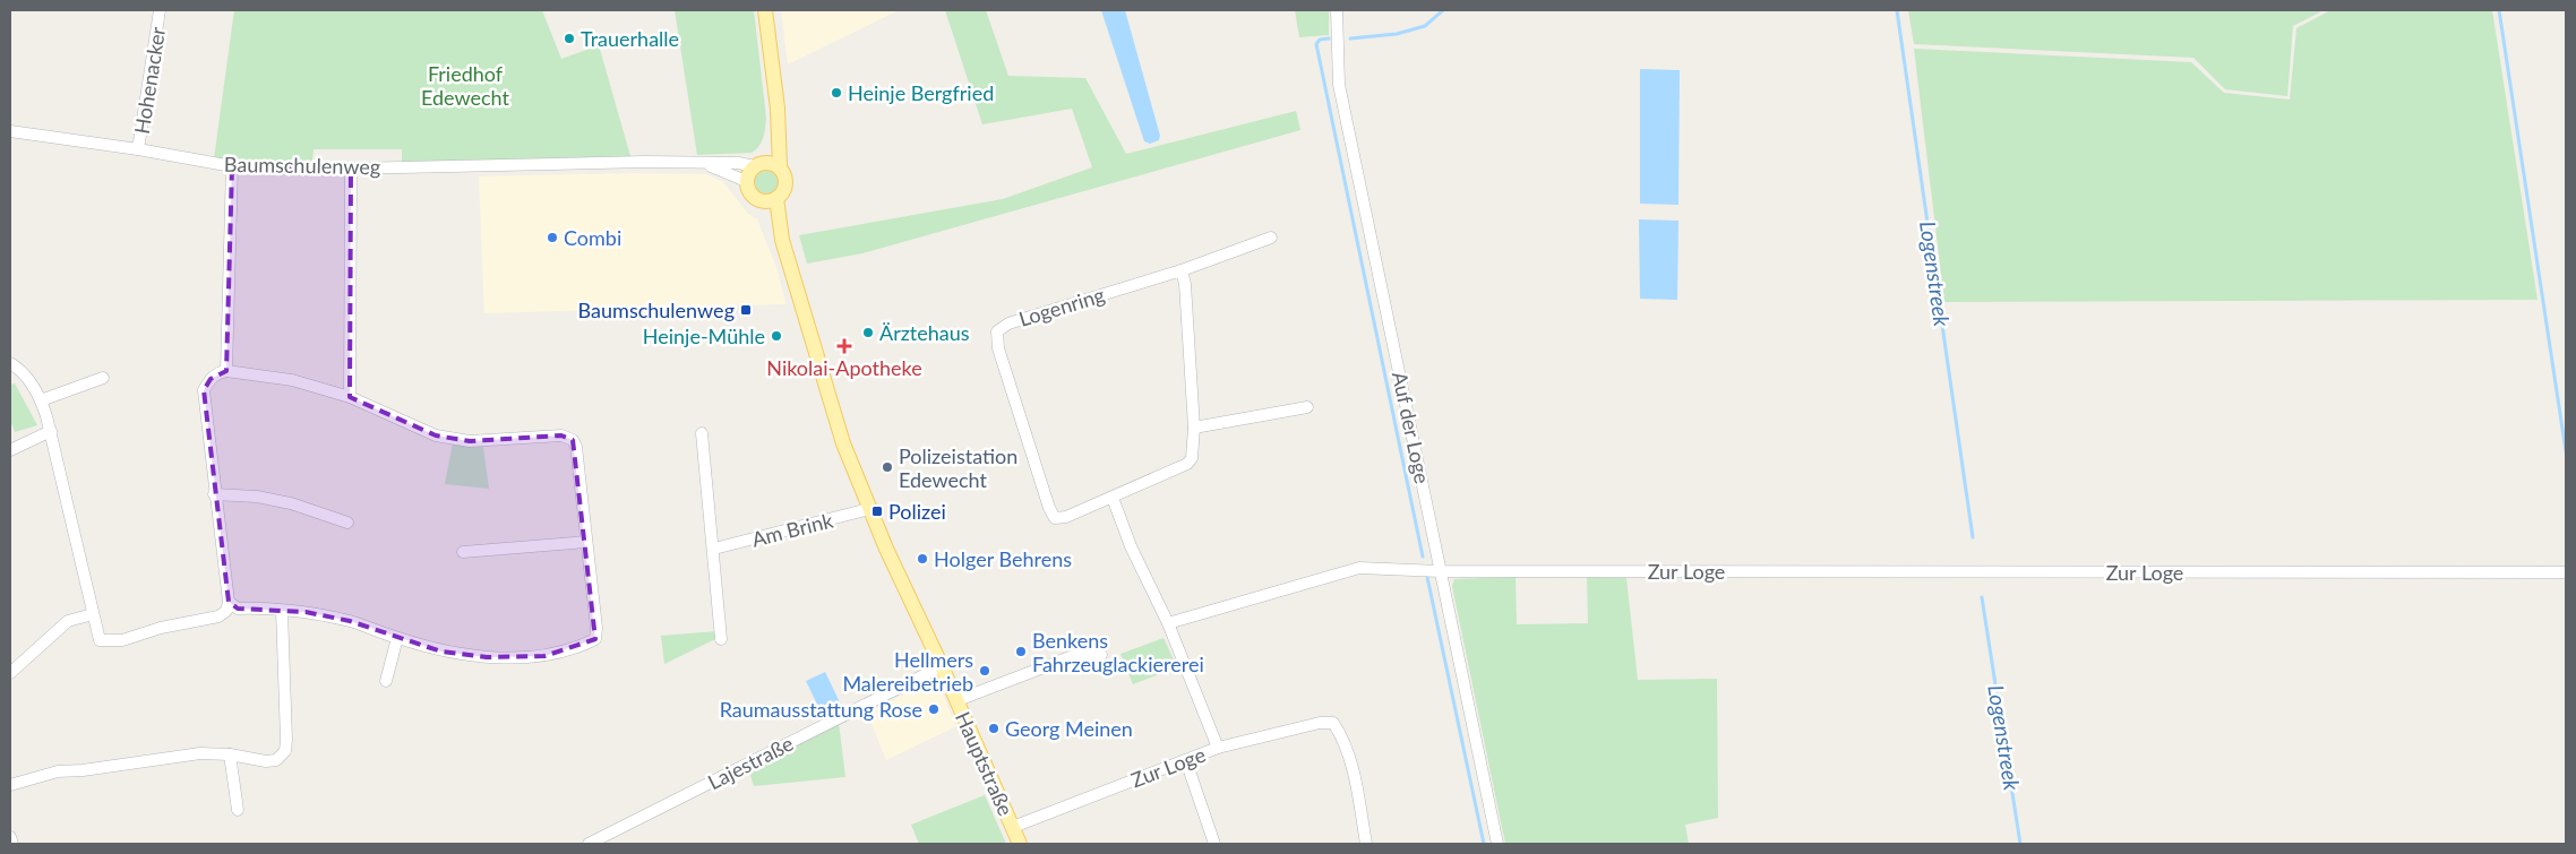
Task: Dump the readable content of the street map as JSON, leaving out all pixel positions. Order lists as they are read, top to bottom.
{
  "streets": {
    "main road": ["Hauptstraße"],
    "street": [
      "Hohenacker",
      "Baumschulenweg",
      "Logenring",
      "Auf der Loge",
      "Am Brink",
      "Zur Loge",
      "Lajestraße"
    ]
  },
  "crossings": [
    ["Hohenacker", "Baumschulenweg"],
    ["Baumschulenweg", "Hauptstraße"],
    ["Auf der Loge", "Zur Loge"],
    ["Am Brink", "Hauptstraße"],
    ["Zur Loge", "Hauptstraße"],
    ["Lajestraße", "Hauptstraße"]
  ],
  "water": ["Logenstreek"],
  "parks": ["Friedhof Edewecht"],
  "places": {
    "other": [
      "Trauerhalle",
      "Heinje Bergfried",
      "Combi",
      "Ärztehaus",
      "Heinje-Mühle",
      "Polizeistation Edewecht",
      "Holger Behrens",
      "Benkens Fahrzeuglackiererei",
      "Hellmers Malereibetrieb",
      "Raumausstattung Rose",
      "Georg Meinen"
    ],
    "transit": ["Baumschulenweg", "Polizei"],
    "health": ["Nikolai-Apotheke"]
  }
}
